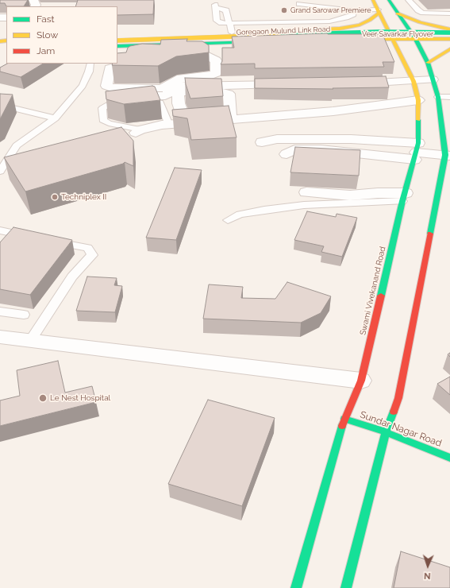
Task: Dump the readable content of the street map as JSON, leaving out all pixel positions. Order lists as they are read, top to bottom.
{
  "streets": {
    "main road": [
      "Goregaon Mulund Link Road",
      "Veer Savarkar Flyover",
      "Swami Vivekanand Road",
      "Sundar Nagar Road"
    ]
  },
  "crossings": [
    ["Goregaon Mulund Link Road", "Swami Vivekanand Road"],
    ["Swami Vivekanand Road", "Sundar Nagar Road"]
  ],
  "places": ["Grand Sarowar Premiere", "Techniplex II", "Le Nest Hospital"],
  "legend": ["Fast", "Slow", "Jam"],
  "north": "bottom"
}
